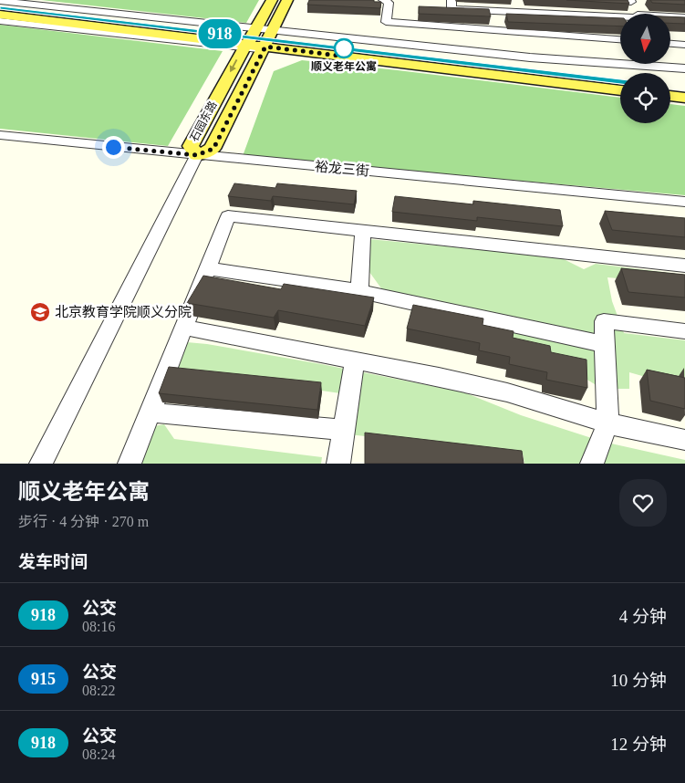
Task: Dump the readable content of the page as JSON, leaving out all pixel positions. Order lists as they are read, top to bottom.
{
  "streets": {
    "main road": ["石园东路"],
    "street": ["裕龙三街"]
  },
  "crossings": [
    ["石园东路", "裕龙三街"]
  ],
  "places": {
    "other": ["顺义老年公寓"],
    "school or university": ["北京教育学院顺义分院"]
  },
  "lines": ["bus line 918"],
  "north": "bottom",
  "page": {
    "on_map": "918",
    "heading": [
      ["顺义老年公寓", "步行 · 4 分钟 · 270 m"],
      "发车时间"
    ],
    "list": [
      {
        "mark": "918",
        "name": "公交",
        "note": "08:16",
        "value": "4 分钟"
      },
      {
        "mark": "915",
        "name": "公交",
        "note": "08:22",
        "value": "10 分钟"
      },
      {
        "mark": "918",
        "name": "公交",
        "note": "08:24",
        "value": "12 分钟"
      }
    ]
  }
}
